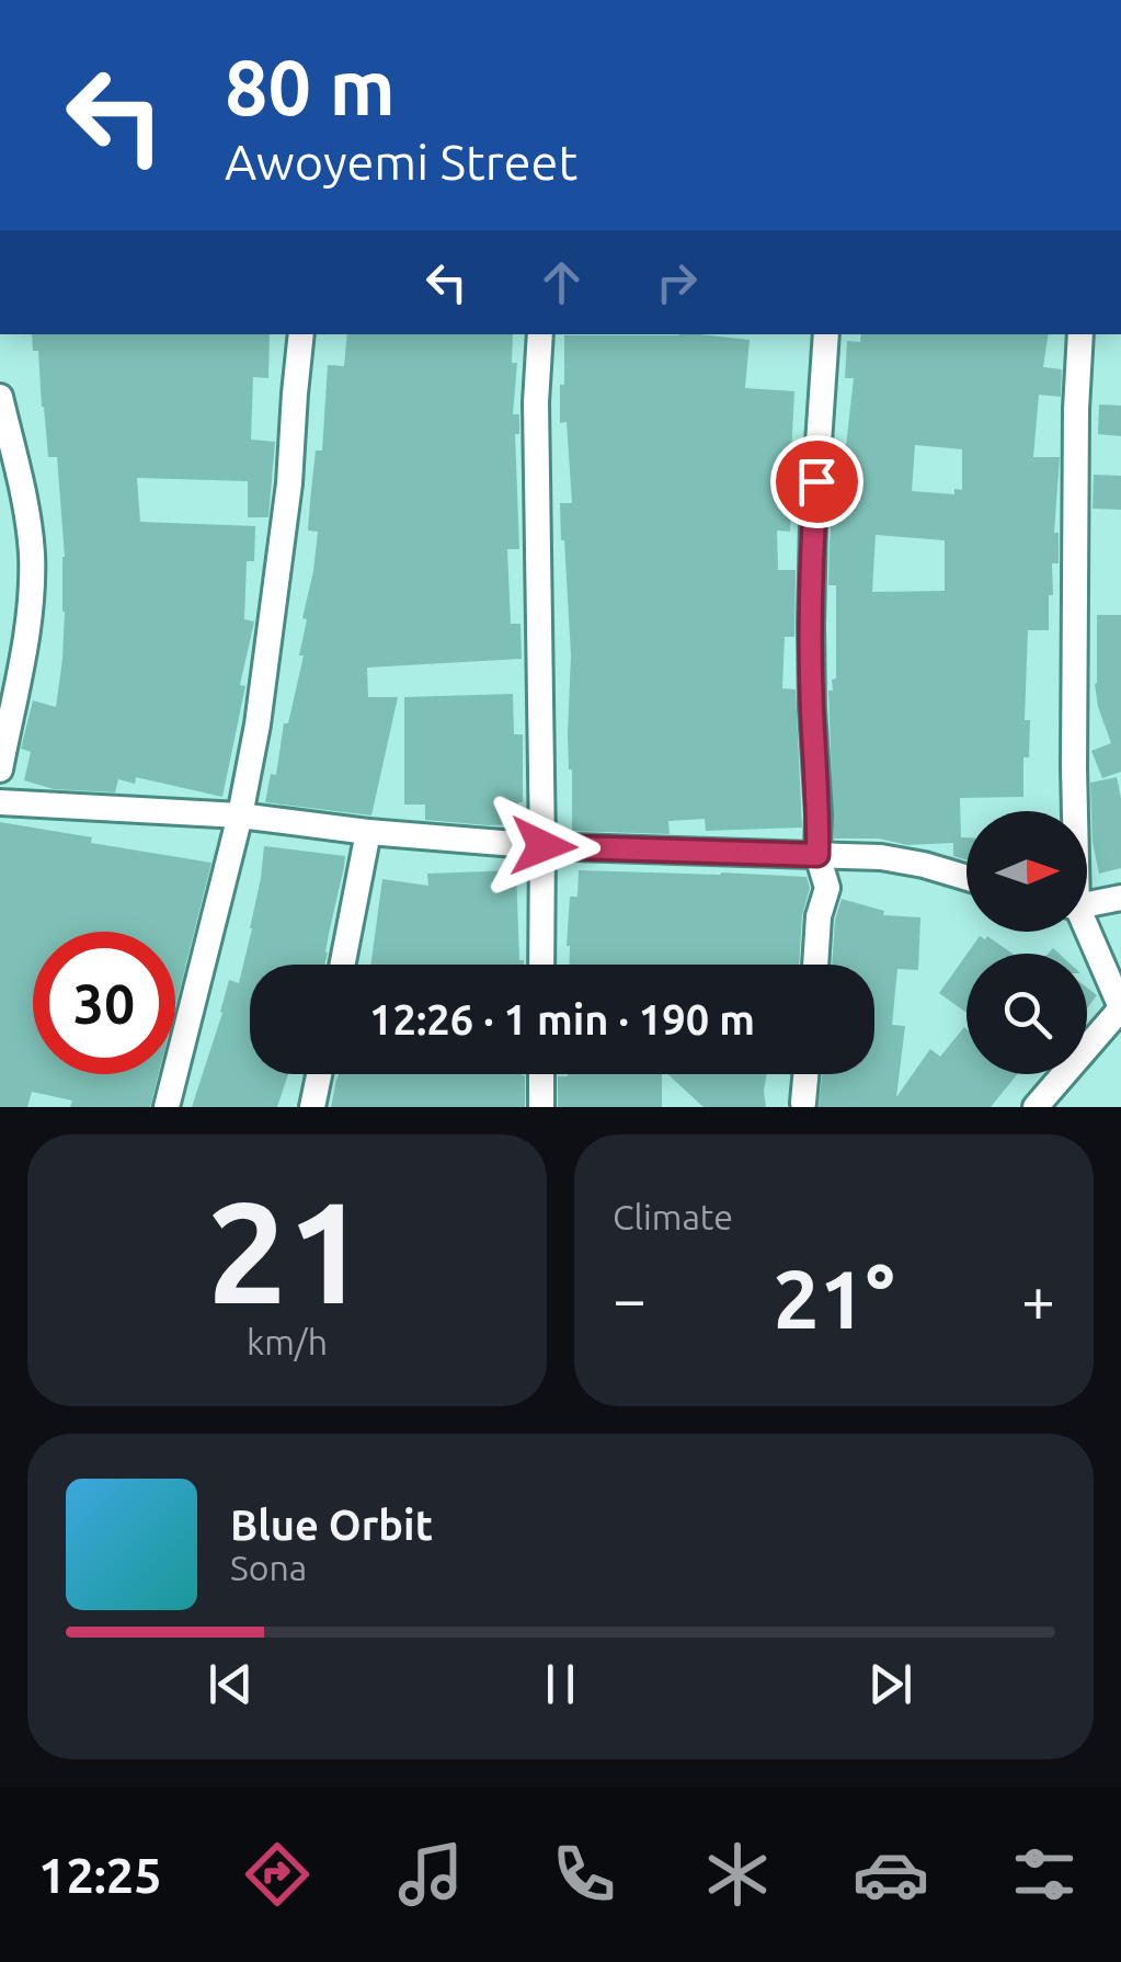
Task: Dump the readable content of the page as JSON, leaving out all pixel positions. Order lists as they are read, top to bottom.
{
  "north": "right",
  "page": {
    "turn": ["80 m", "Awoyemi Street"],
    "limit": "30",
    "trip": "12:26 · 1 min · 190 m",
    "tile": [
      ["21", "km/h"],
      "Climate"
    ],
    "heat": ["−", "21°", "+"],
    "song": ["Blue Orbit", "Sona"],
    "tabs": "12:25"
  }
}
